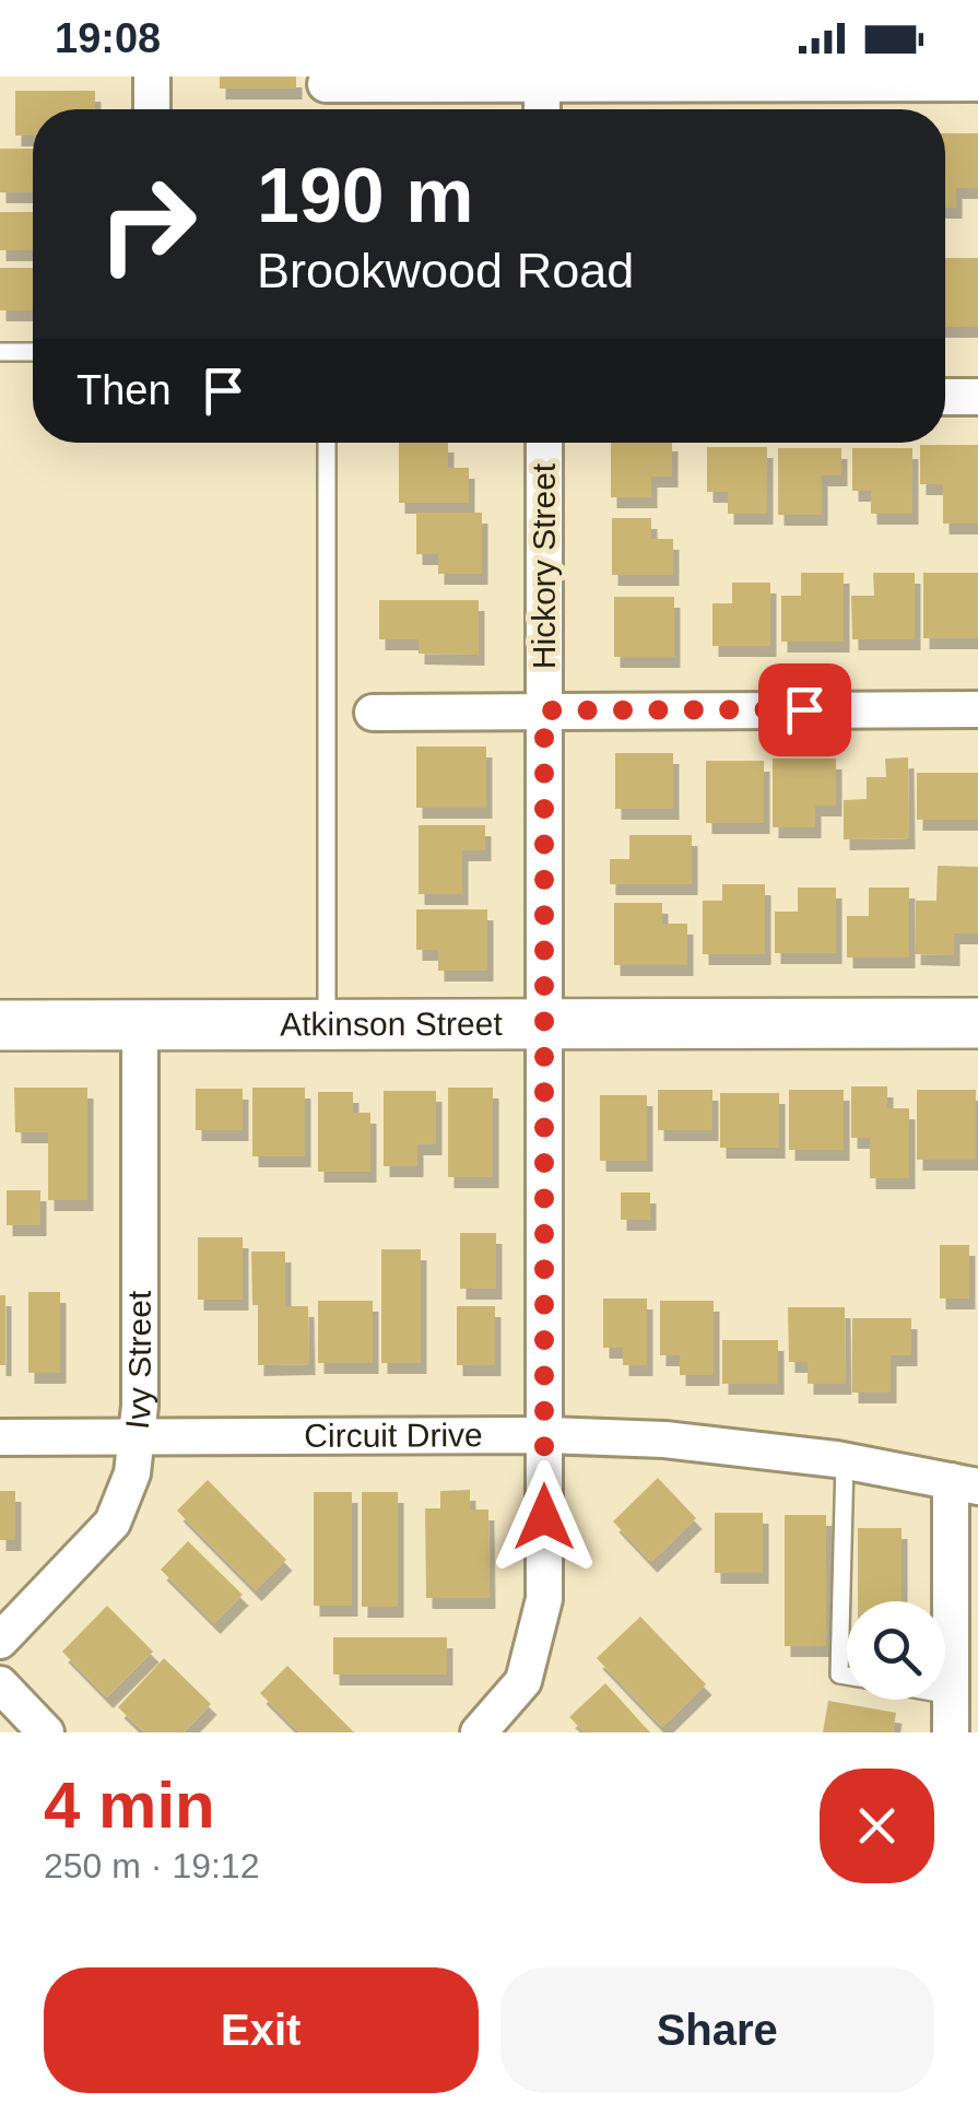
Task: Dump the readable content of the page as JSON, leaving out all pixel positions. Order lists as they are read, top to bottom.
{
  "streets": {
    "street": [
      "Hickory Street",
      "Atkinson Street",
      "Ivy Street",
      "Circuit Drive"
    ]
  },
  "crossings": [
    ["Hickory Street", "Atkinson Street"],
    ["Hickory Street", "Circuit Drive"],
    ["Atkinson Street", "Ivy Street"],
    ["Ivy Street", "Circuit Drive"]
  ],
  "page": {
    "status": "19:08",
    "turn": ["190 m", "Brookwood Road"],
    "then": "Then",
    "heading": ["4 min", "250 m · 19:12"],
    "buttons": ["Exit", "Share"]
  }
}
